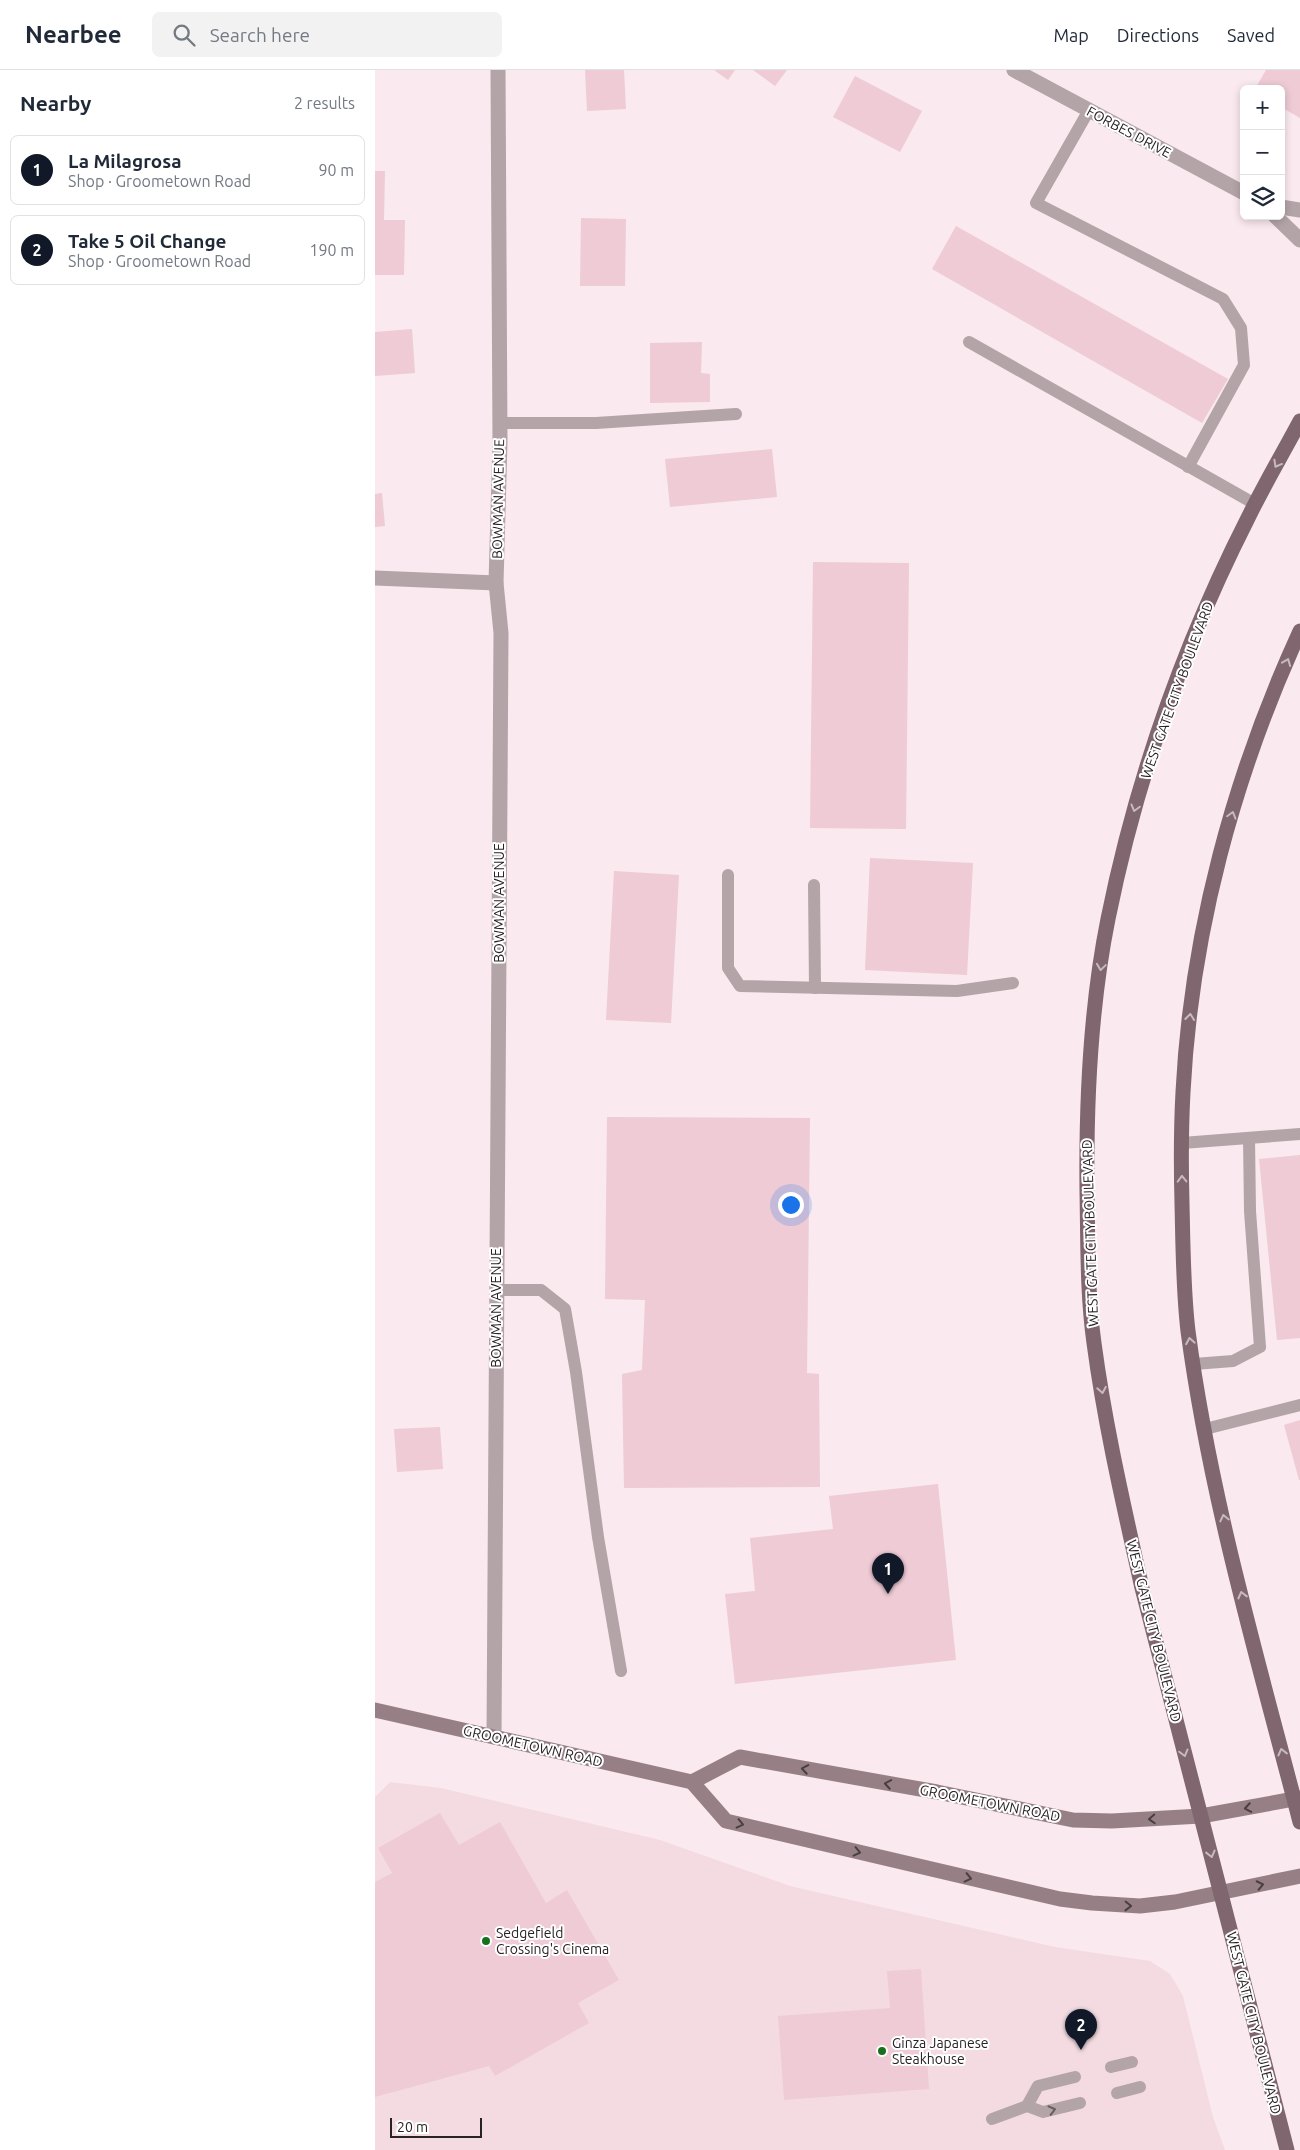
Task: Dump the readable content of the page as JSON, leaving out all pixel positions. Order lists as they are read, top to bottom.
{
  "streets": {
    "main road": ["WEST GATE CITY BOULEVARD", "GROOMETOWN ROAD"],
    "street": ["FORBES DRIVE", "BOWMAN AVENUE"]
  },
  "crossings": [
    ["BOWMAN AVENUE", "GROOMETOWN ROAD"],
    ["WEST GATE CITY BOULEVARD", "GROOMETOWN ROAD"]
  ],
  "places": ["Sedgefield Crossing's Cinema", "Ginza Japanese Steakhouse"],
  "scale_bar": "20 m",
  "page": {
    "header": "Nearbee",
    "search": "Search here",
    "nav": ["Map", "Directions", "Saved"],
    "heading": ["Nearby", "2 results"],
    "map_buttons": ["+", "−"],
    "list": [
      {
        "mark": "1",
        "name": "La Milagrosa",
        "note": "Shop · Groometown Road",
        "value": "90 m"
      },
      {
        "mark": "2",
        "name": "Take 5 Oil Change",
        "note": "Shop · Groometown Road",
        "value": "190 m"
      }
    ],
    "pins": ["1", "2"],
    "scale": "20 m"
  }
}
